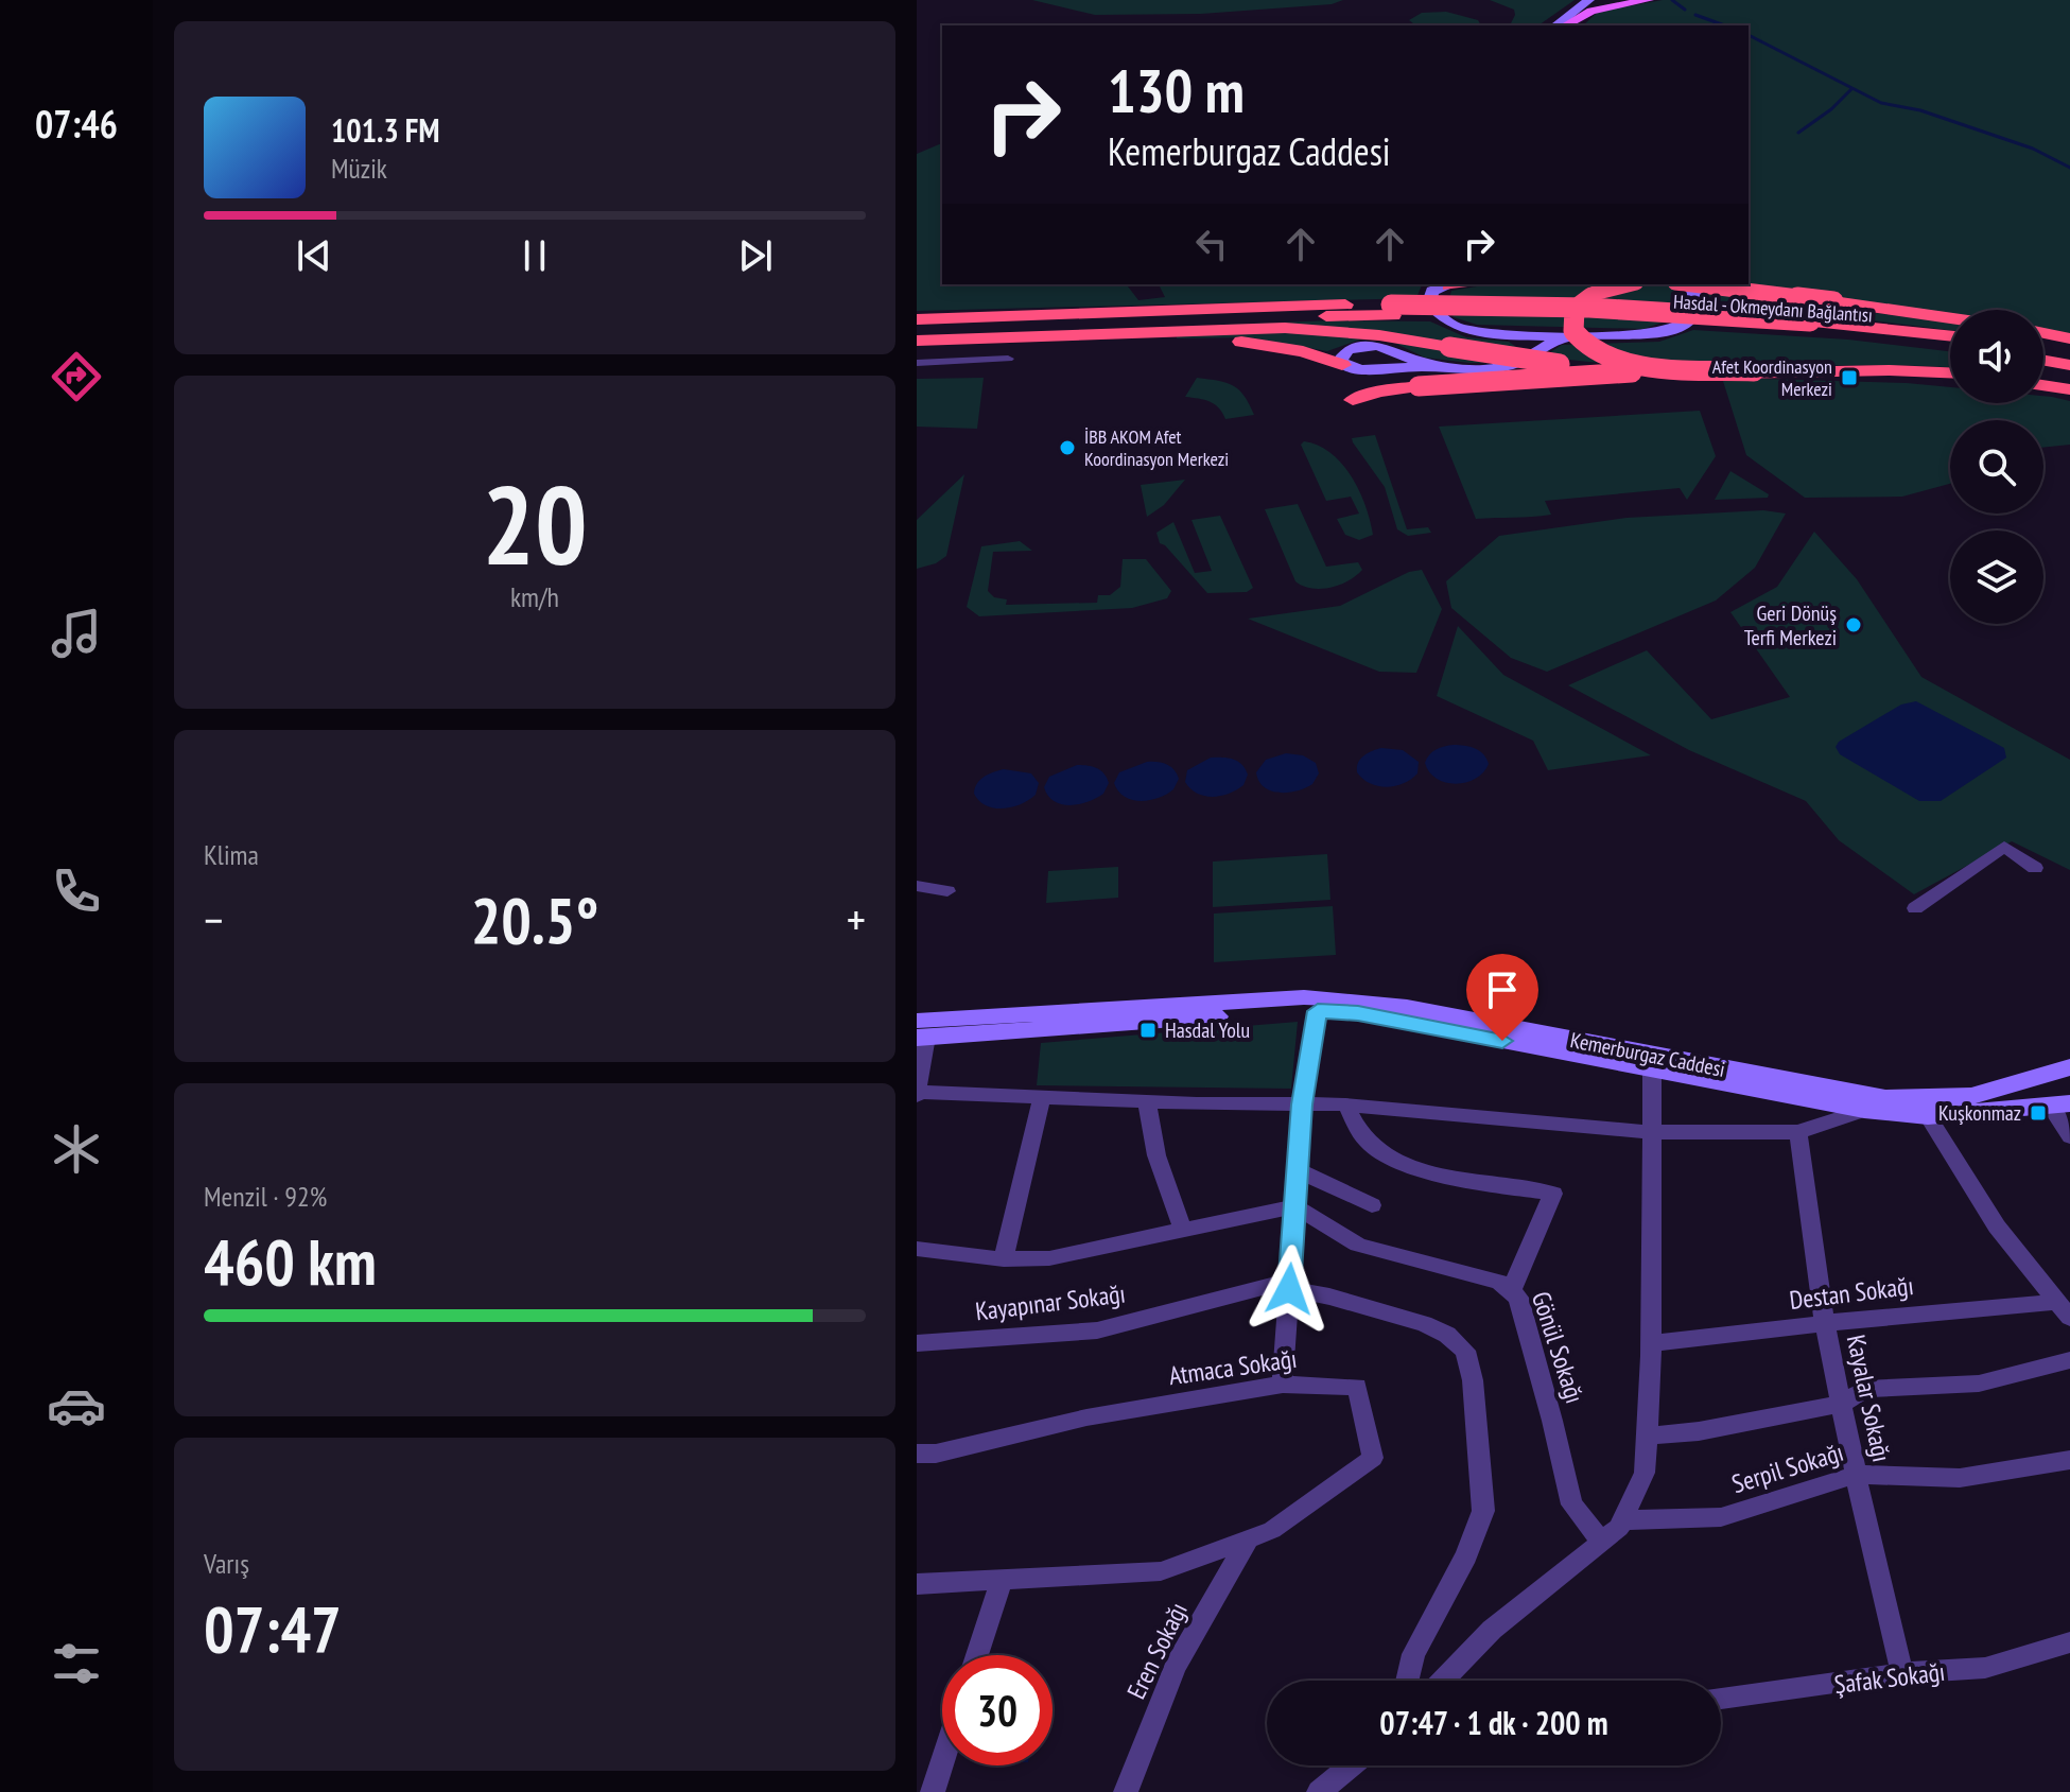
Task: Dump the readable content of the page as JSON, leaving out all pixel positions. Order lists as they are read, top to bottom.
{
  "streets": {
    "highway": ["Hasdal - Okmeydanı Bağlantısı"],
    "main road": ["Kemerburgaz Caddesi"],
    "street": [
      "Destan Sokağı",
      "Kayapınar Sokağı",
      "Gönül Sokağı",
      "Atmaca Sokağı",
      "Kayalar Sokağı",
      "Serpil Sokağı",
      "Eren Sokağı",
      "Şafak Sokağı"
    ]
  },
  "crossings": [
    ["Destan Sokağı", "Kayalar Sokağı"],
    ["Atmaca Sokağı", "Eren Sokağı"],
    ["Kayalar Sokağı", "Serpil Sokağı"],
    ["Kayalar Sokağı", "Şafak Sokağı"]
  ],
  "places": {
    "transit": ["Afet Koordinasyon Merkezi", "Hasdal Yolu", "Kuşkonmaz"],
    "other": ["İBB AKOM Afet Koordinasyon Merkezi", "Geri Dönüş Terfi Merkezi"]
  },
  "page": {
    "tabs": "07:46",
    "turn": ["130 m", "Kemerburgaz Caddesi"],
    "song": ["101.3 FM", "Müzik"],
    "tile": [
      ["20", "km/h"],
      "Klima",
      ["Menzil · 92%", "460 km"],
      ["Varış", "07:47"]
    ],
    "heat": ["−", "20.5°", "+"],
    "limit": "30",
    "trip": "07:47 · 1 dk · 200 m"
  }
}
